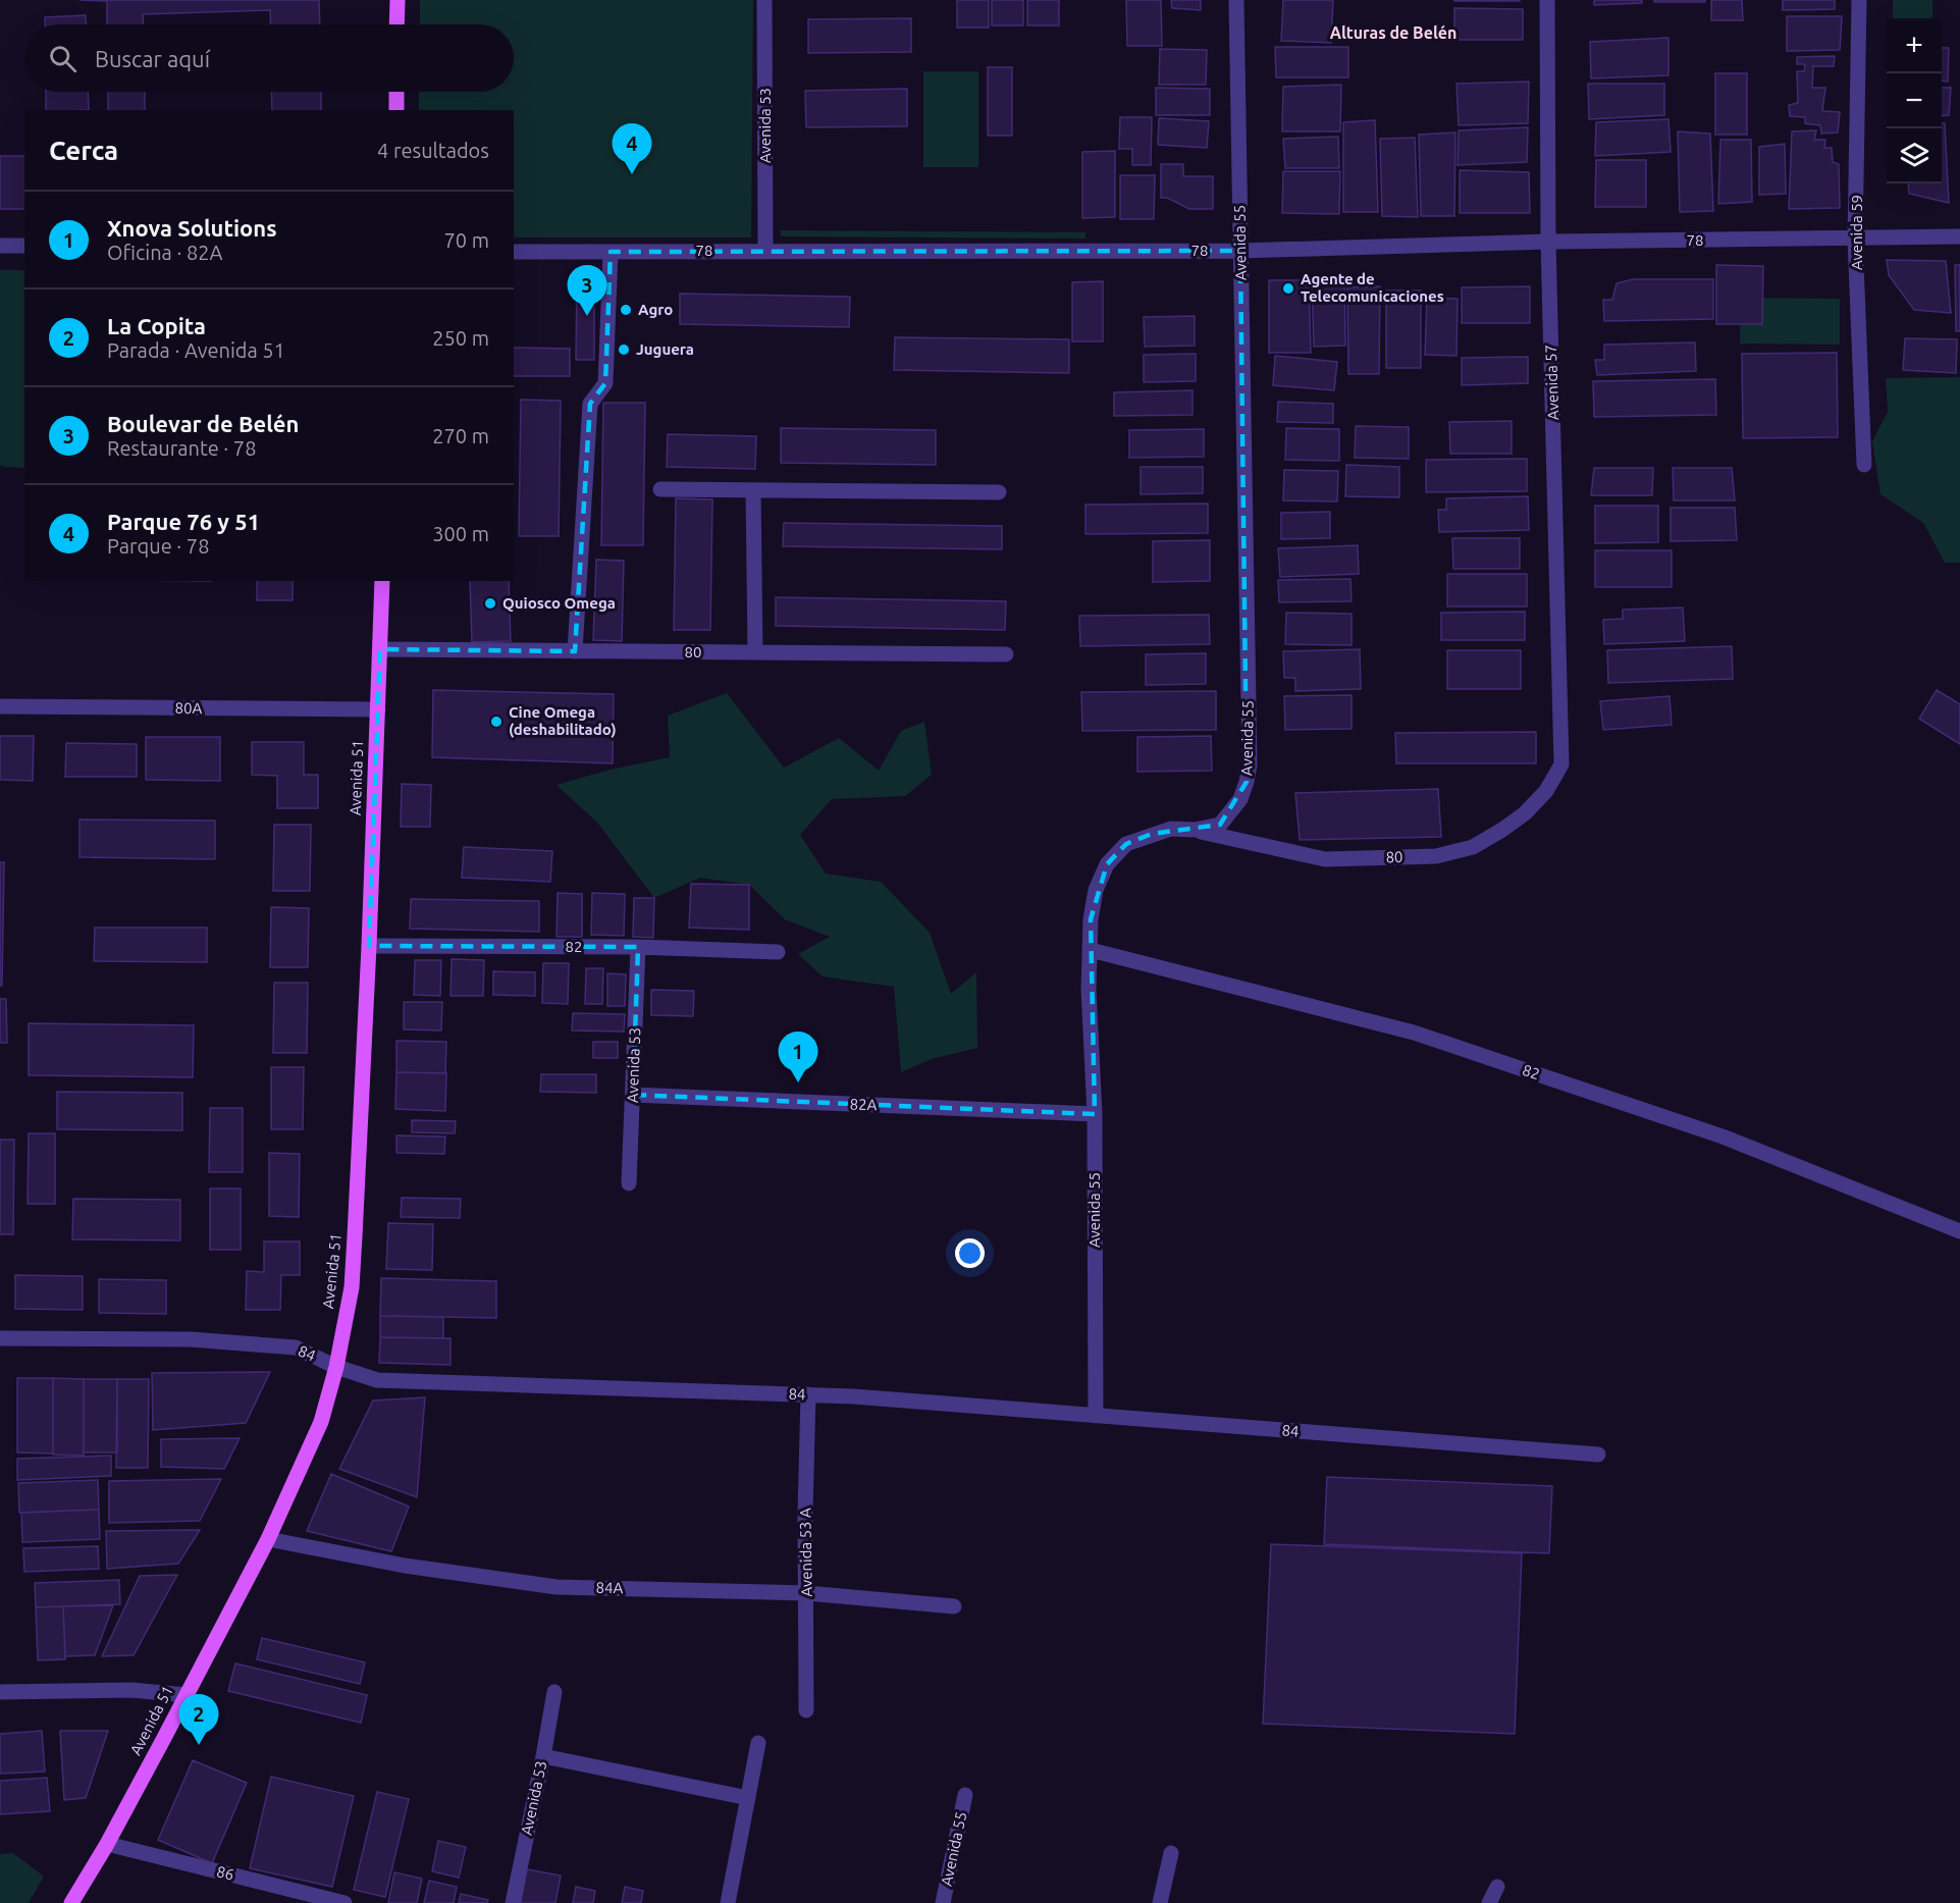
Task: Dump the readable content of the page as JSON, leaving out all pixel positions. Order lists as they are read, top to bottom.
{
  "streets": {
    "main road": ["Avenida 51"],
    "street": [
      "Avenida 53",
      "Avenida 59",
      "78",
      "Avenida 55",
      "Avenida 57",
      "80",
      "80A",
      "82",
      "82A",
      "84",
      "Avenida 53 A",
      "84A",
      "86"
    ]
  },
  "crossings": [
    ["Avenida 53", "78"],
    ["Avenida 53", "82"],
    ["Avenida 53", "82A"],
    ["Avenida 59", "78"],
    ["78", "Avenida 55"],
    ["78", "Avenida 57"],
    ["Avenida 55", "80"],
    ["Avenida 55", "82"],
    ["Avenida 55", "82A"],
    ["Avenida 55", "84"],
    ["Avenida 57", "80"],
    ["80", "Avenida 51"],
    ["80A", "Avenida 51"],
    ["Avenida 51", "82"],
    ["Avenida 51", "84"],
    ["Avenida 51", "84A"],
    ["Avenida 51", "86"],
    ["84", "Avenida 53 A"],
    ["Avenida 53 A", "84A"]
  ],
  "districts": ["Alturas de Belén"],
  "places": [
    "Agente de Telecomunicaciones",
    "Agro",
    "Juguera",
    "Quiosco Omega",
    "Cine Omega (deshabilitado)"
  ],
  "page": {
    "map_buttons": ["+", "−"],
    "search": "Buscar aquí",
    "heading": ["Cerca", "4 resultados"],
    "pins": [
      "4",
      "3",
      "1",
      "2"
    ],
    "list": [
      {
        "mark": "1",
        "name": "Xnova Solutions",
        "note": "Oficina · 82A",
        "value": "70 m"
      },
      {
        "mark": "2",
        "name": "La Copita",
        "note": "Parada · Avenida 51",
        "value": "250 m"
      },
      {
        "mark": "3",
        "name": "Boulevar de Belén",
        "note": "Restaurante · 78",
        "value": "270 m"
      },
      {
        "mark": "4",
        "name": "Parque 76 y 51",
        "note": "Parque · 78",
        "value": "300 m"
      }
    ]
  }
}
